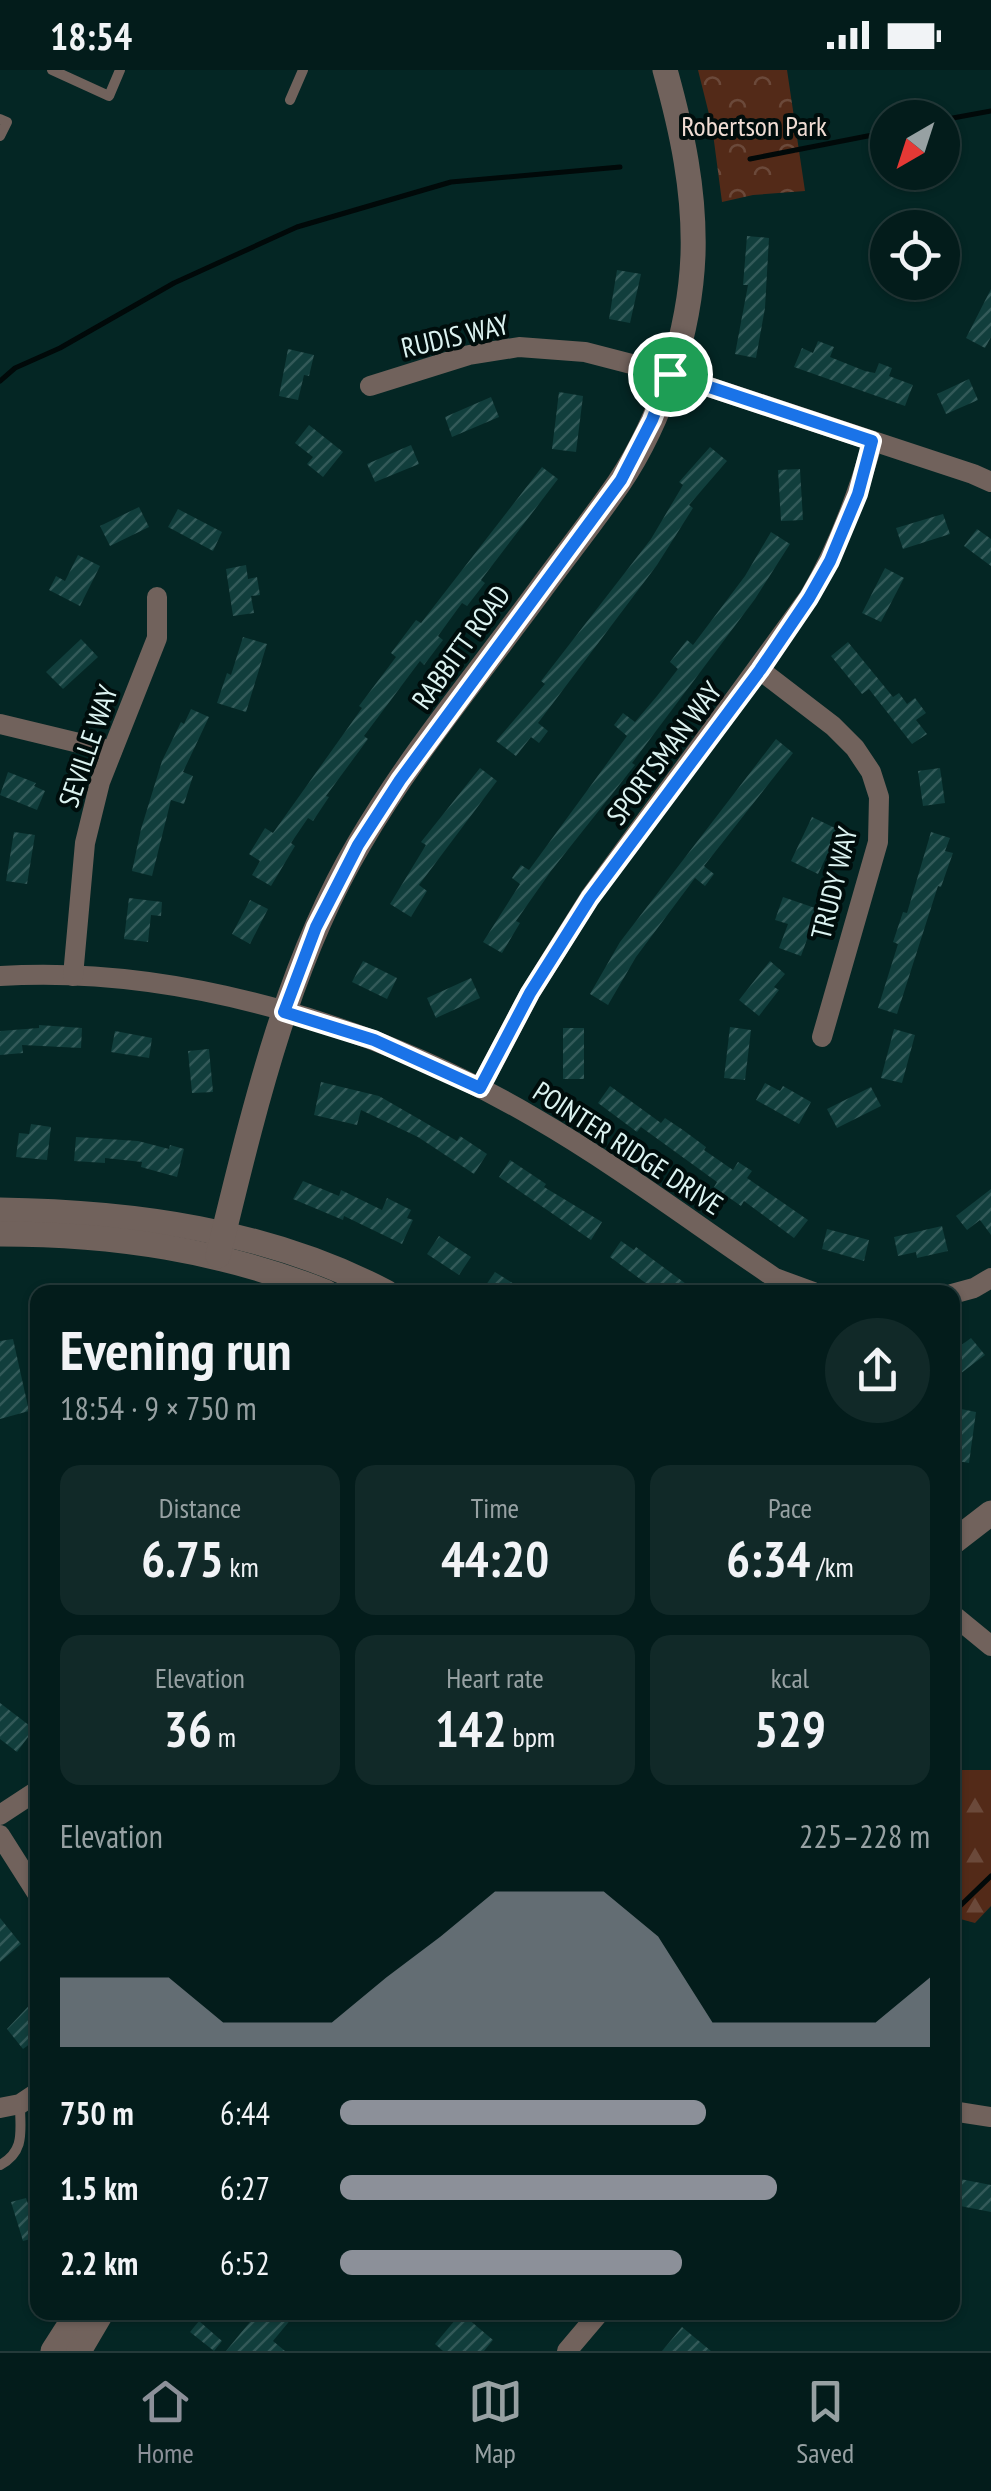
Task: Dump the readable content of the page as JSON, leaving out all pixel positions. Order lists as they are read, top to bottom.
{
  "streets": {
    "street": [
      "RUDIS WAY",
      "RABBITT ROAD",
      "SEVILLE WAY",
      "SPORTSMAN WAY",
      "TRUDY WAY",
      "POINTER RIDGE DRIVE"
    ]
  },
  "crossings": [
    ["RUDIS WAY", "RABBITT ROAD"],
    ["RABBITT ROAD", "POINTER RIDGE DRIVE"],
    ["SEVILLE WAY", "POINTER RIDGE DRIVE"],
    ["SPORTSMAN WAY", "TRUDY WAY"],
    ["SPORTSMAN WAY", "POINTER RIDGE DRIVE"]
  ],
  "parks": ["Robertson Park"],
  "north": "bottom left",
  "page": {
    "status": "18:54",
    "heading": ["Evening run", "18:54 · 9 × 750 m"],
    "stats": [
      ["Distance", "6.75 km"],
      ["Time", "44:20"],
      ["Pace", "6:34 /km"],
      ["Elevation", "36 m"],
      ["Heart rate", "142 bpm"],
      ["kcal", "529"]
    ],
    "chart": ["Elevation", "225–228 m"],
    "list": [
      {
        "name": "750 m",
        "note": "6:44"
      },
      {
        "name": "1.5 km",
        "note": "6:27"
      },
      {
        "name": "2.2 km",
        "note": "6:52"
      }
    ],
    "tabs": ["Home", "Map", "Saved"]
  }
}
